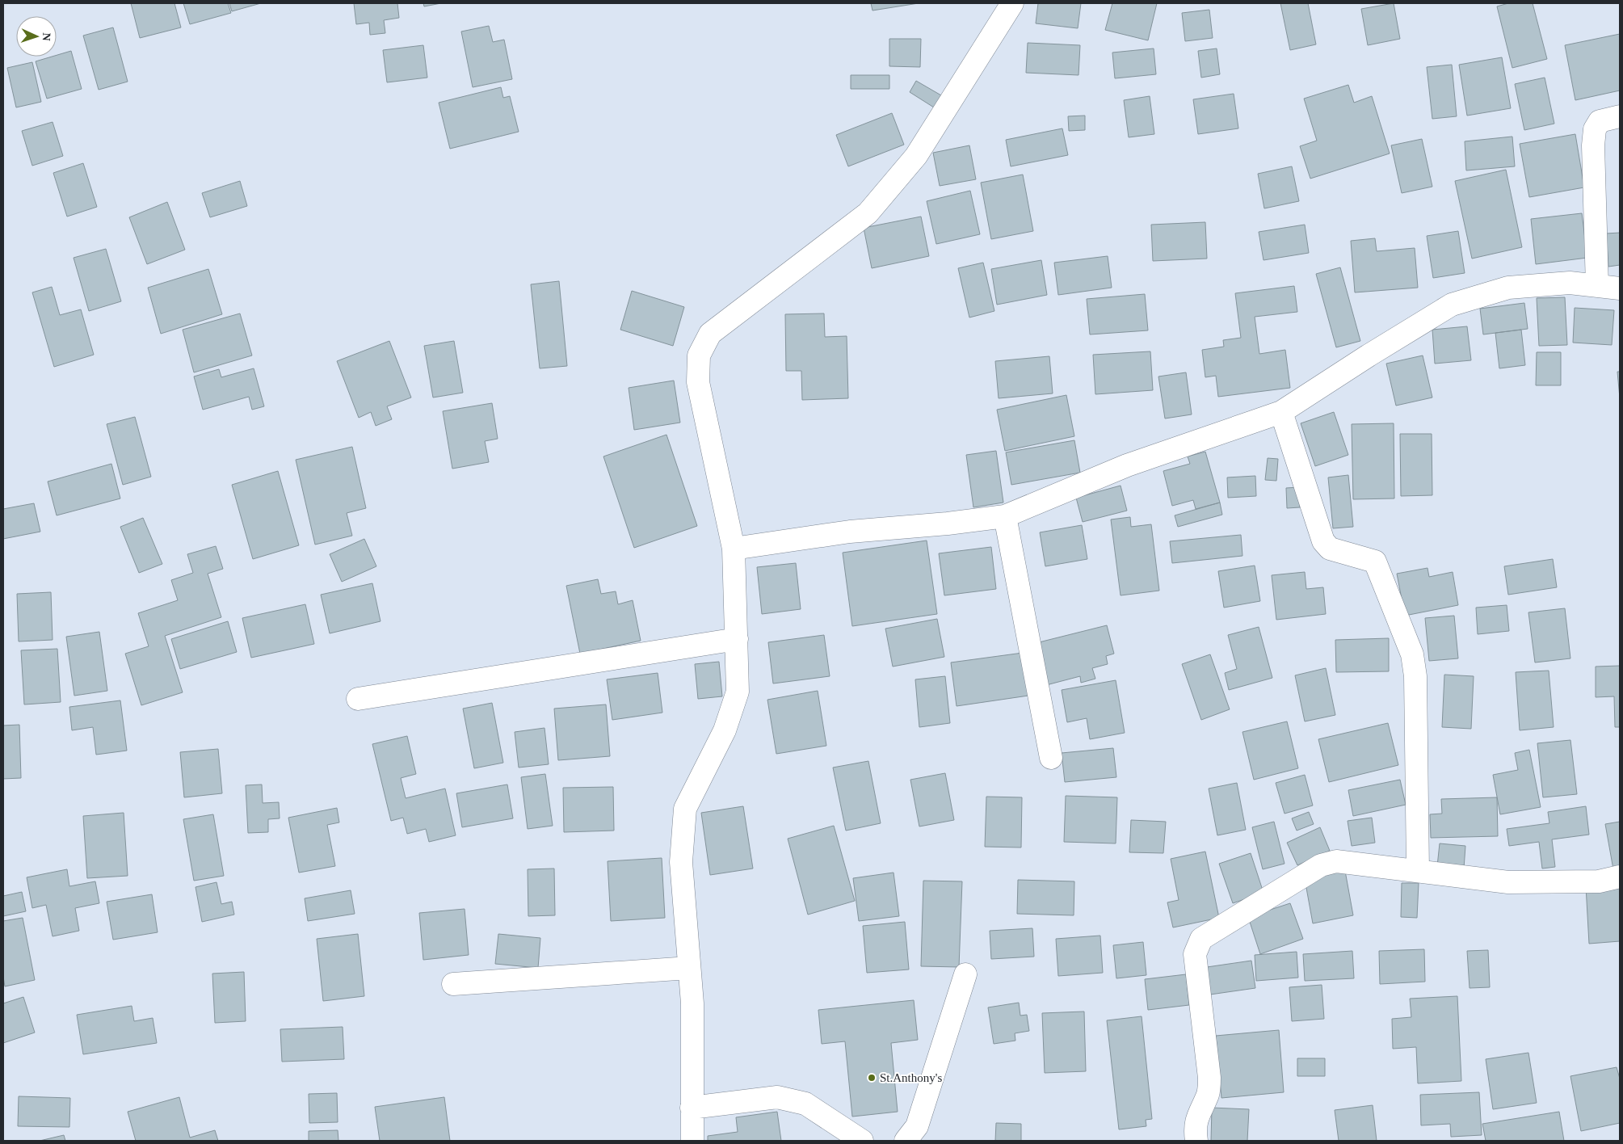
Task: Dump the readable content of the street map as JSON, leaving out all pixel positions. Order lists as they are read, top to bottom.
{
  "places": ["St.Anthony's"],
  "north": "right"
}
